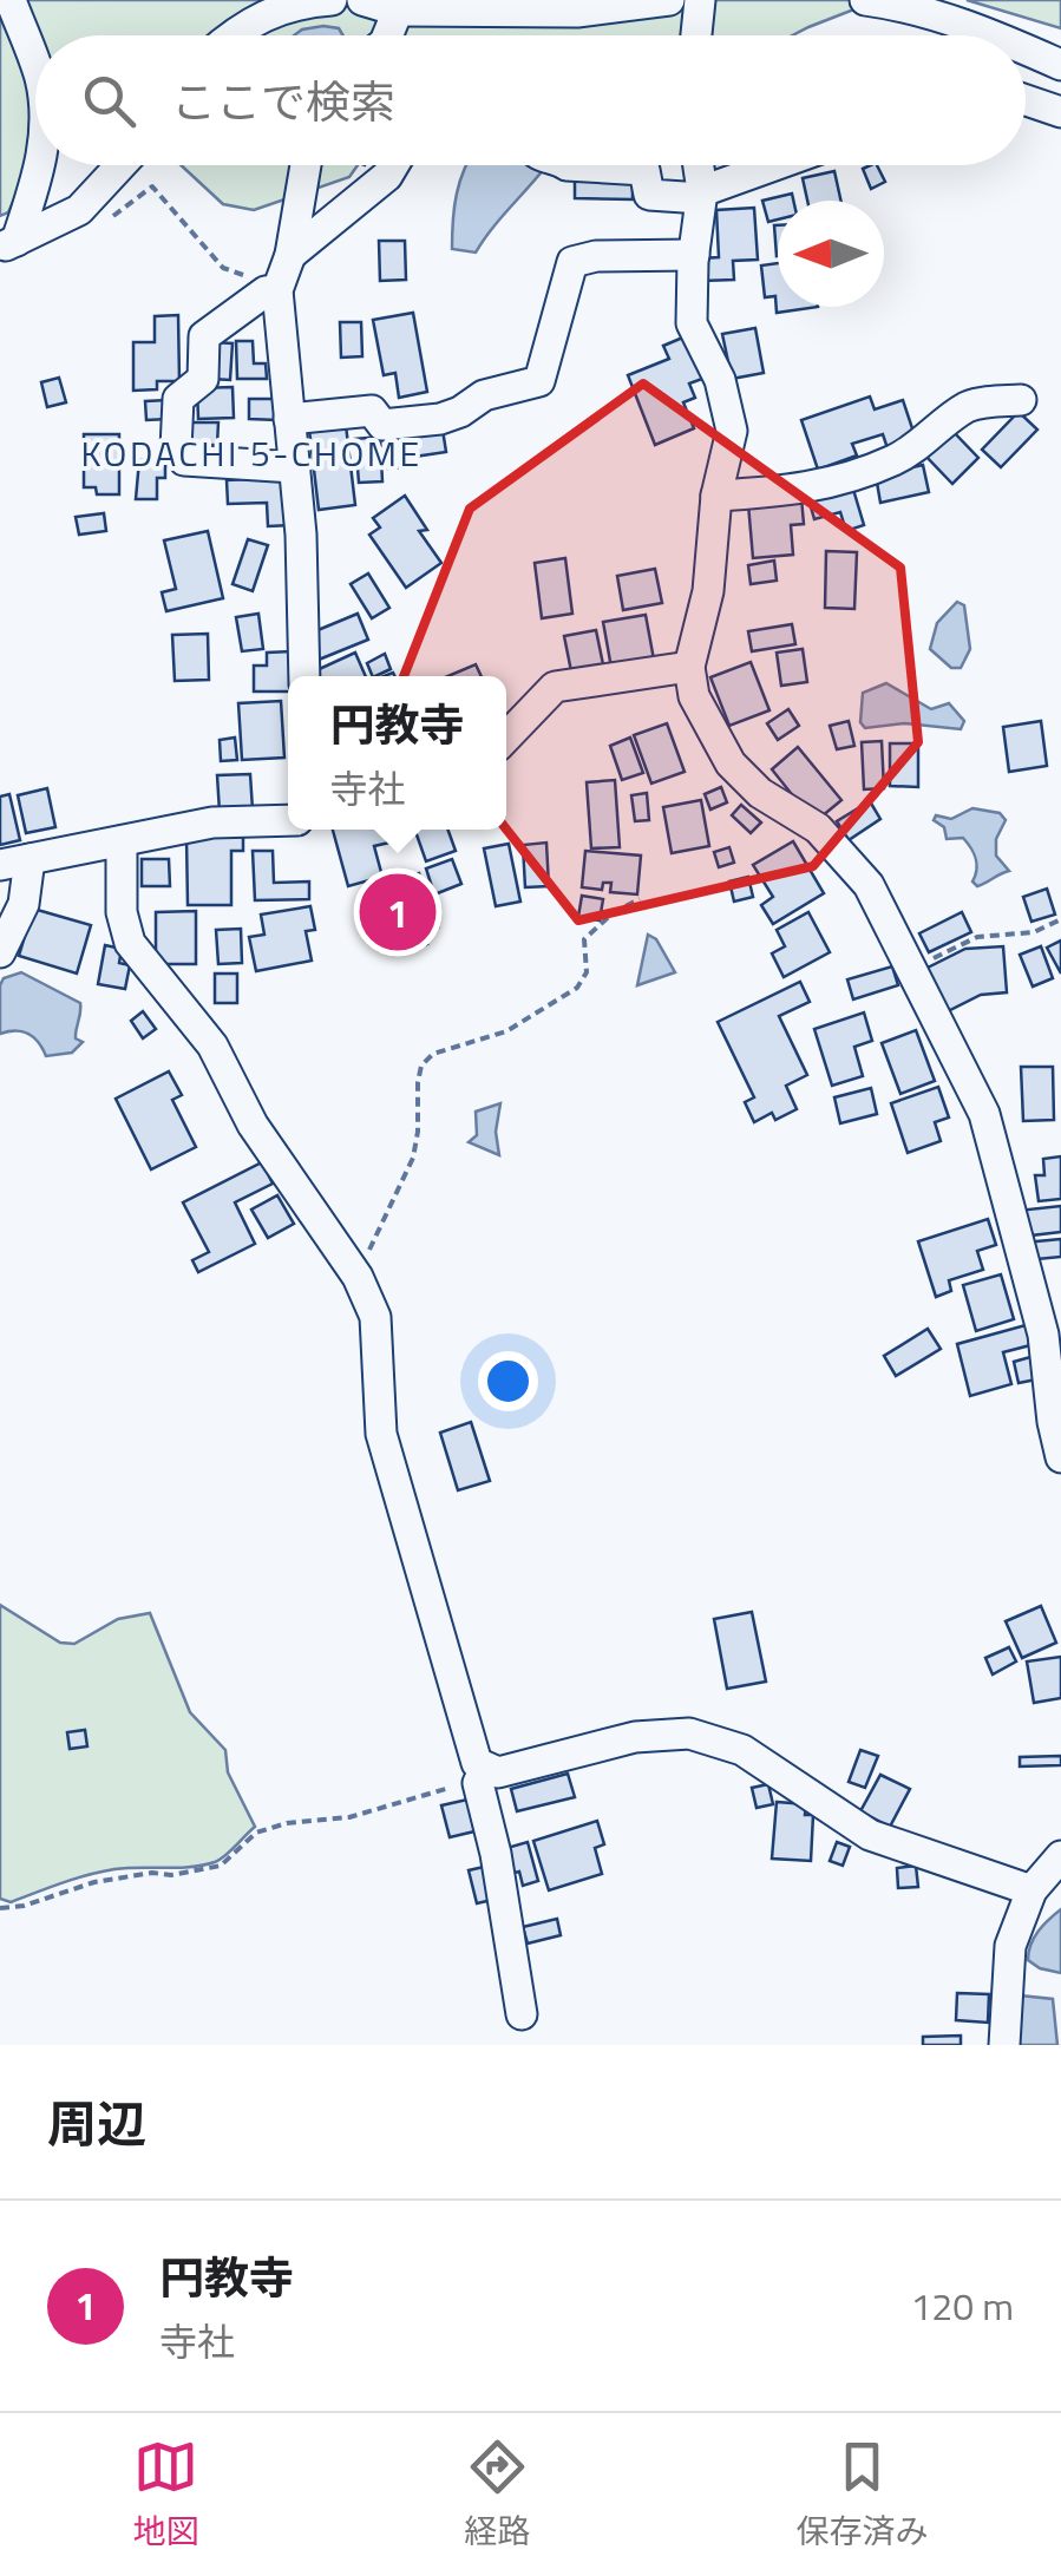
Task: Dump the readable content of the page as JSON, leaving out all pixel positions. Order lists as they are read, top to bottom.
{
  "districts": ["KODACHI 5-CHOME"],
  "north": "left",
  "page": {
    "search": "ここで検索",
    "popup": ["円教寺", "寺社"],
    "pins": "1",
    "heading": "周辺",
    "list": [
      {
        "mark": "1",
        "name": "円教寺",
        "note": "寺社",
        "value": "120 m"
      }
    ],
    "nav": ["地図", "経路", "保存済み"]
  }
}
